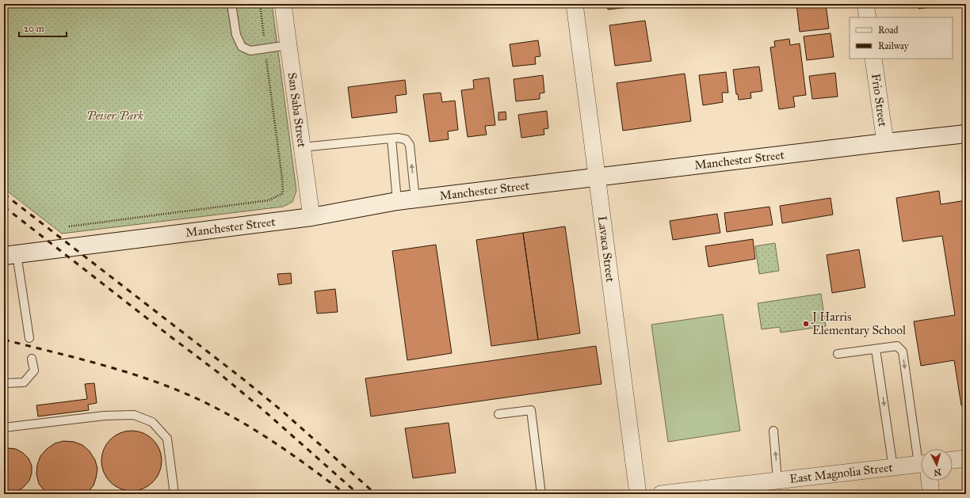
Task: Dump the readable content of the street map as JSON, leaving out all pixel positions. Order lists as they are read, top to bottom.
{
  "streets": {
    "street": [
      "Frio Street",
      "San Saba Street",
      "Manchester Street",
      "Lavaca Street",
      "East Magnolia Street"
    ]
  },
  "crossings": [
    ["Frio Street", "Manchester Street"],
    ["San Saba Street", "Manchester Street"],
    ["Manchester Street", "Lavaca Street"]
  ],
  "parks": ["Peiser Park"],
  "places": ["J Harris Elementary School"],
  "legend": ["Road", "Railway"],
  "scale_bar": "20 m",
  "north": "bottom"
}
